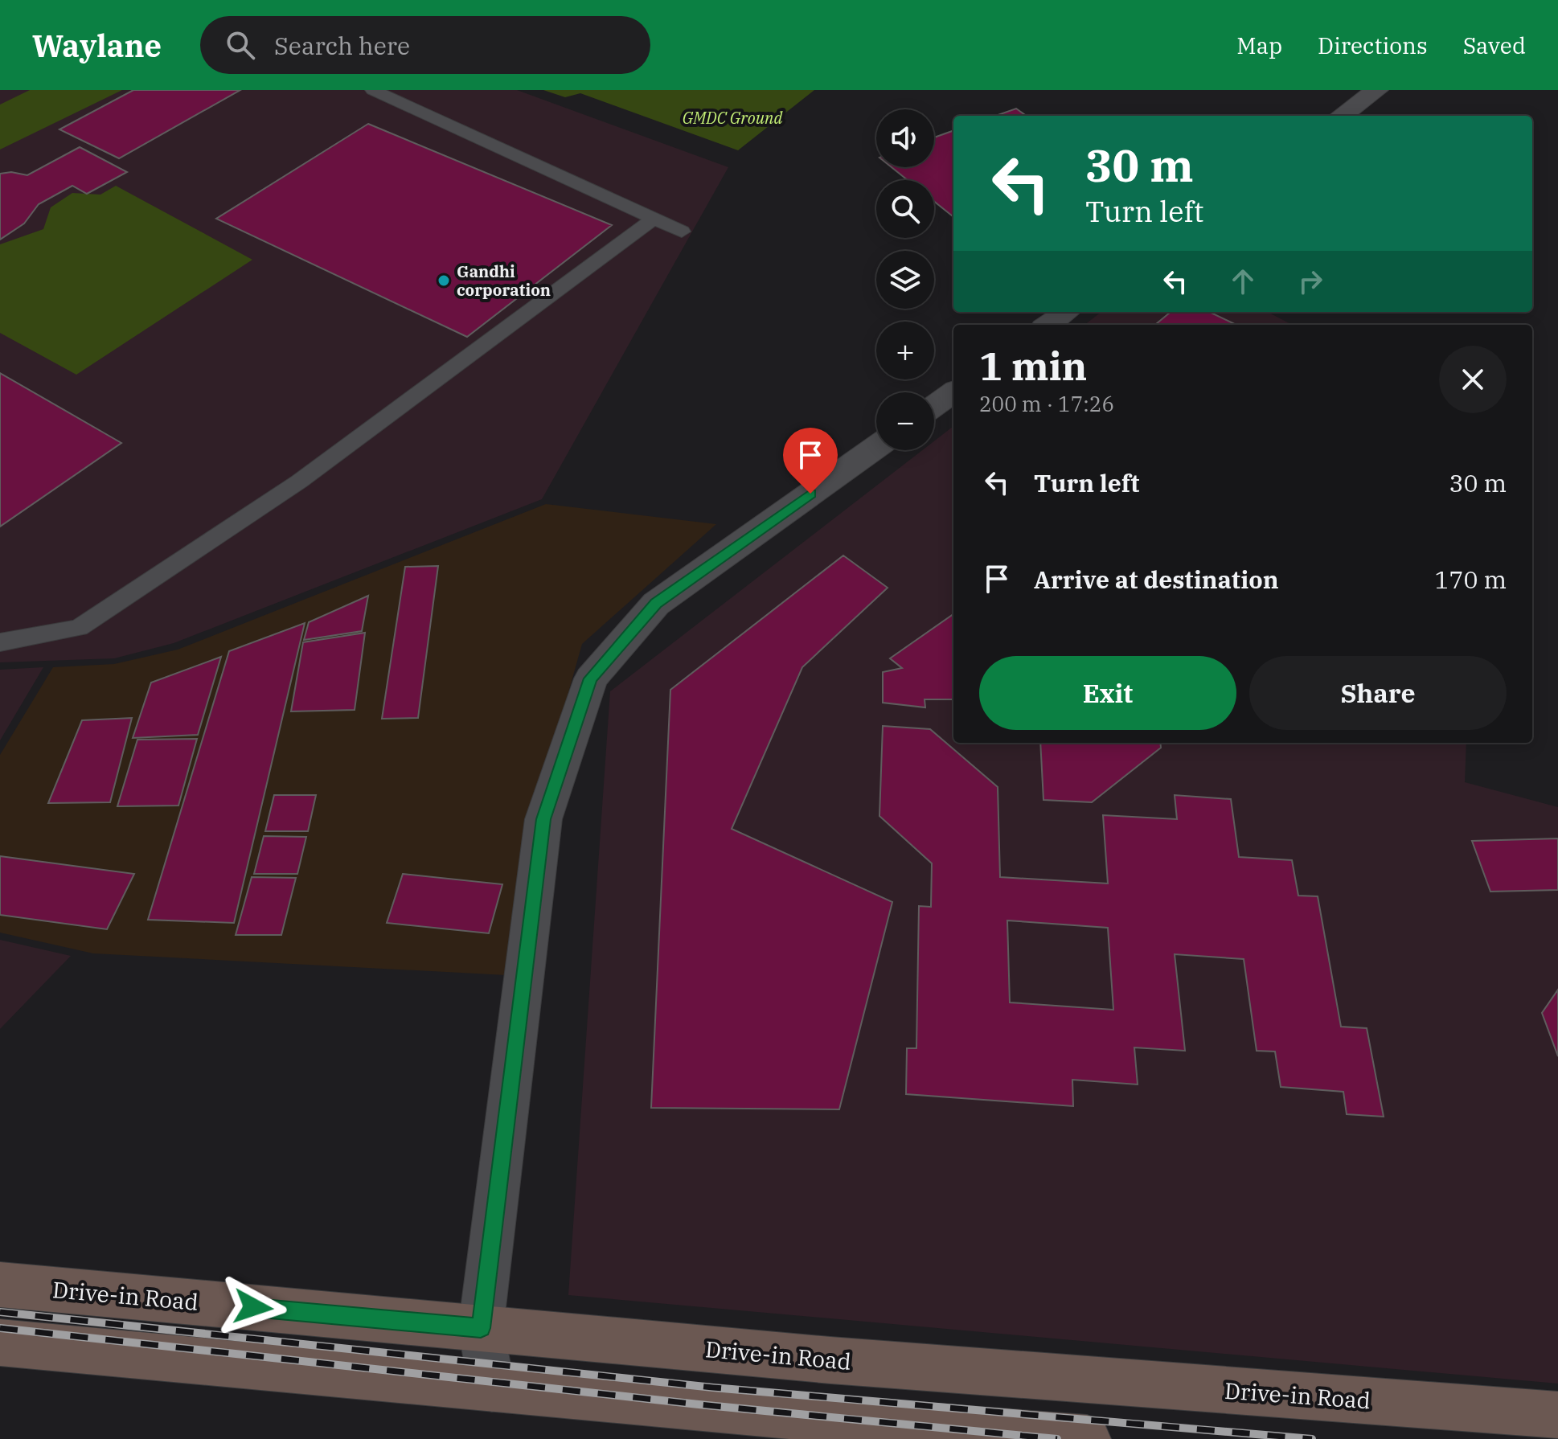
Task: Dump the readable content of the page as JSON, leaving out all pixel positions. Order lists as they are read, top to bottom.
{
  "streets": {
    "main road": ["Drive-in Road"]
  },
  "parks": ["GMDC Ground"],
  "places": ["Gandhi corporation"],
  "page": {
    "header": "Waylane",
    "search": "Search here",
    "nav": ["Map", "Directions", "Saved"],
    "map_buttons": ["+", "−"],
    "turn": ["30 m", "Turn left"],
    "heading": ["1 min", "200 m · 17:26"],
    "list": [
      {
        "name": "Turn left",
        "value": "30 m"
      },
      {
        "name": "Arrive at destination",
        "value": "170 m"
      }
    ],
    "buttons": ["Exit", "Share"]
  }
}
